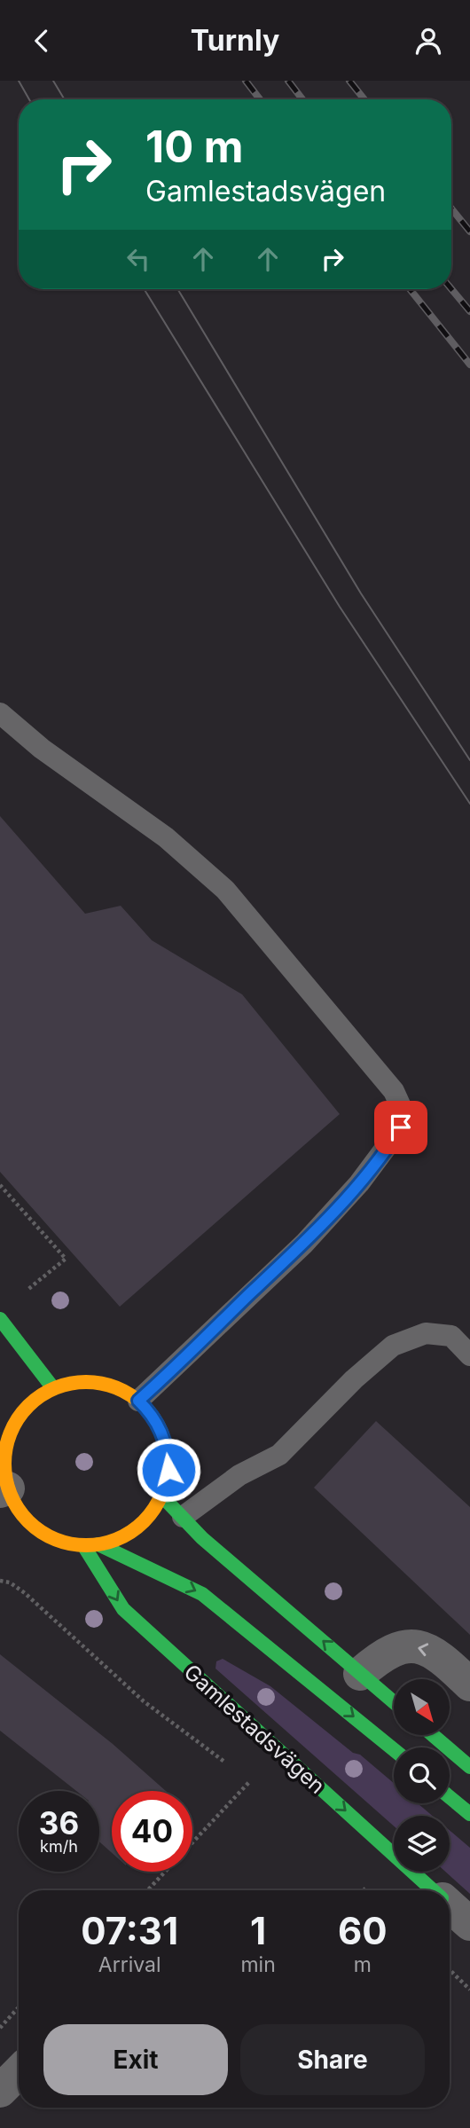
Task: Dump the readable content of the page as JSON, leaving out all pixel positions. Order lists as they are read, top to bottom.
{
  "streets": {
    "street": ["Gamlestadsvägen"]
  },
  "north": "bottom right",
  "page": {
    "header": "Turnly",
    "turn": ["10 m", "Gamlestadsvägen"],
    "speed": "36 km/h",
    "limit": "40",
    "eta": [
      "07:31",
      "Arrival",
      "1",
      "min",
      "60",
      "m"
    ],
    "buttons": ["Exit", "Share"]
  }
}
